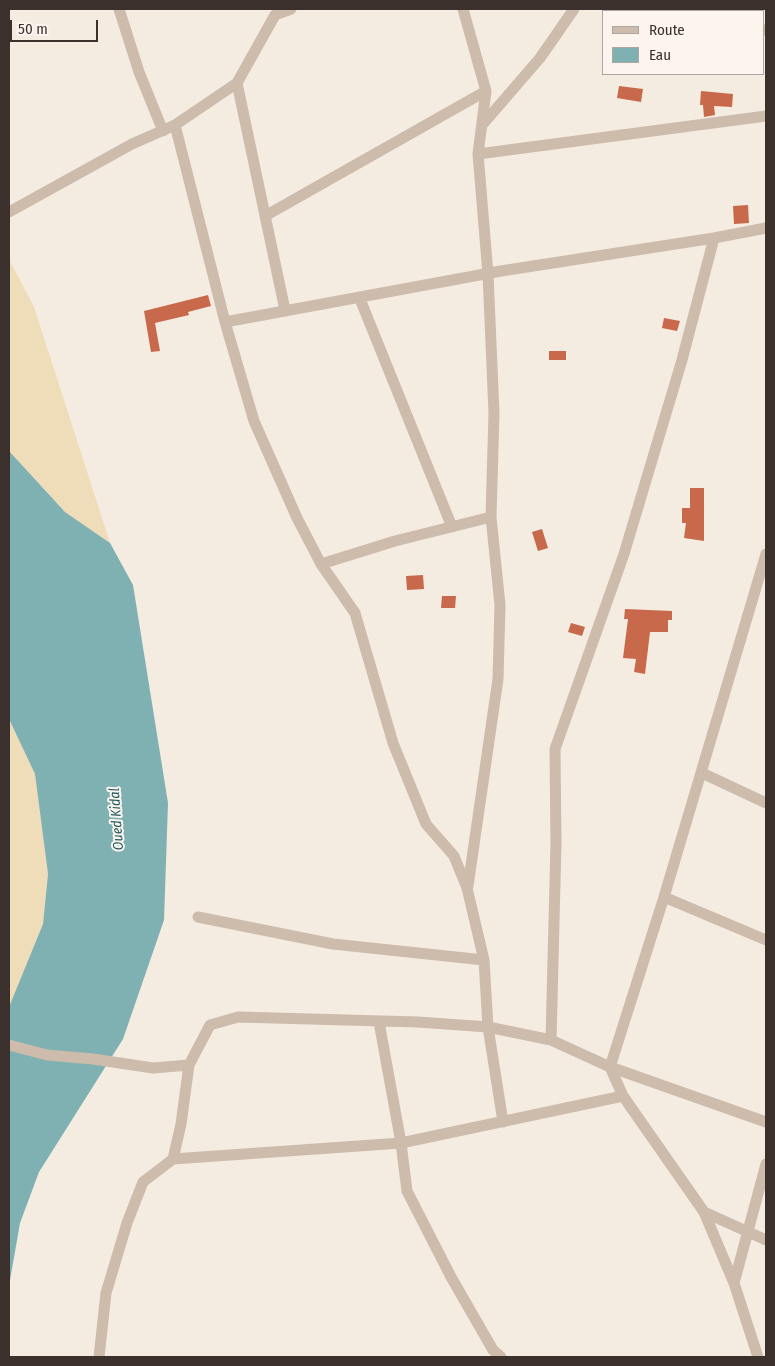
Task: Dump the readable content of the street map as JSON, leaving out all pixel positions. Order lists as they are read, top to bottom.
{
  "water": ["Oued Kidal"],
  "legend": ["Route", "Eau"],
  "scale_bar": "50 m"
}
